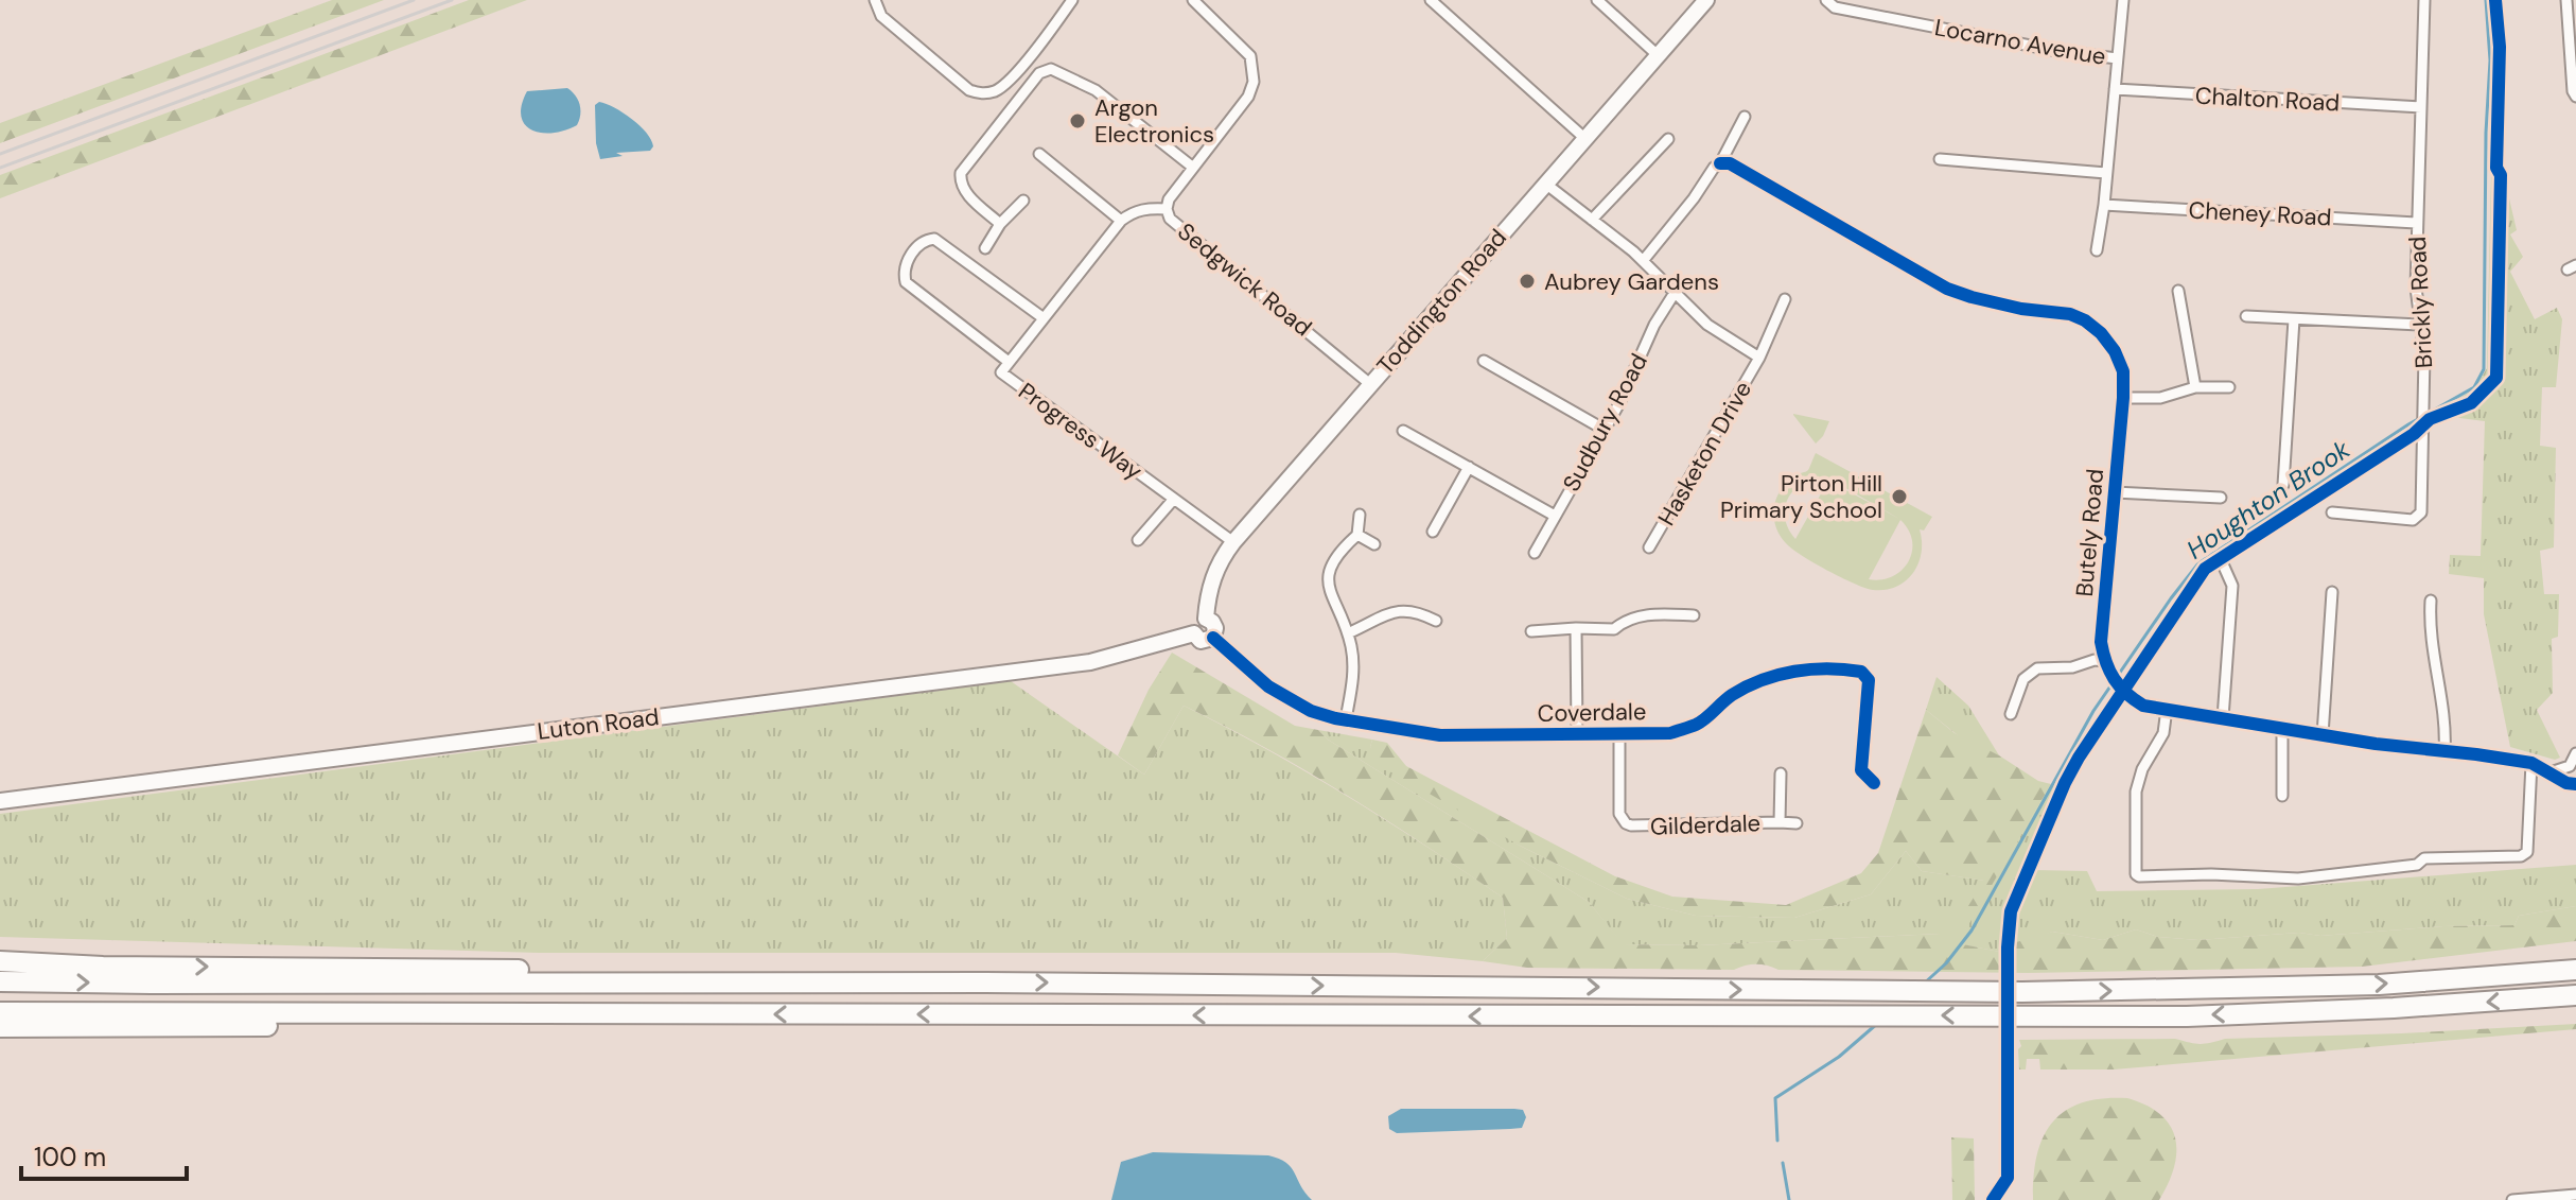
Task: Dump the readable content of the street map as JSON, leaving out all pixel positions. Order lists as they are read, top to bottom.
{
  "streets": {
    "main road": ["Toddington Road", "Luton Road"],
    "street": [
      "Locarno Avenue",
      "Chalton Road",
      "Cheney Road",
      "Sedgwick Road",
      "Brickly Road",
      "Sudbury Road",
      "Progress Way",
      "Hasketon Drive",
      "Butely Road",
      "Coverdale",
      "Gilderdale"
    ]
  },
  "crossings": [
    ["Chalton Road", "Brickly Road"],
    ["Cheney Road", "Brickly Road"],
    ["Sedgwick Road", "Toddington Road"],
    ["Toddington Road", "Progress Way"],
    ["Toddington Road", "Hasketon Drive"],
    ["Toddington Road", "Coverdale"],
    ["Toddington Road", "Luton Road"],
    ["Sudbury Road", "Hasketon Drive"],
    ["Coverdale", "Luton Road"],
    ["Coverdale", "Gilderdale"]
  ],
  "water": ["Houghton Brook"],
  "places": ["Argon Electronics", "Aubrey Gardens", "Pirton Hill Primary School"],
  "scale_bar": "100 m"
}
